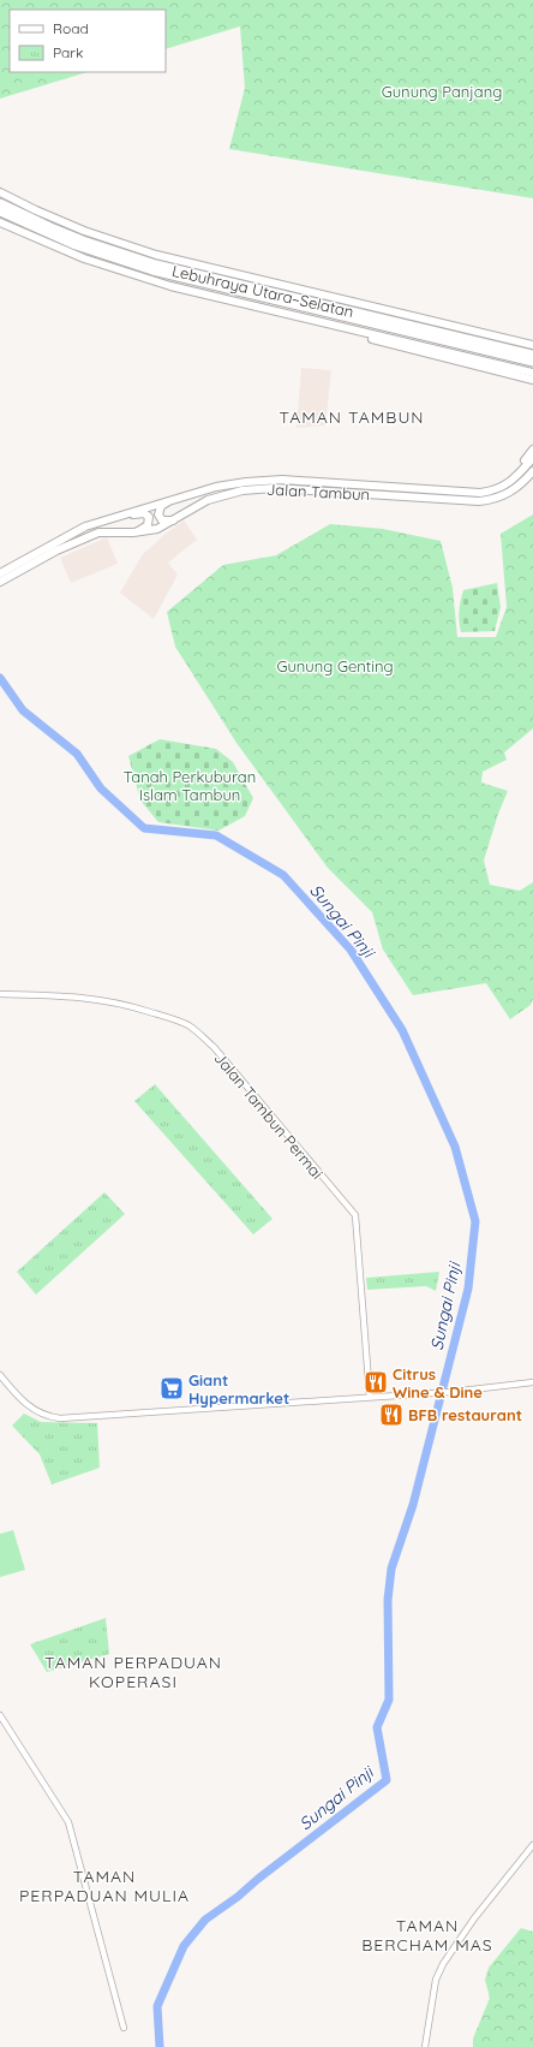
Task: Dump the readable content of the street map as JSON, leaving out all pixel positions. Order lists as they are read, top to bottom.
{
  "streets": {
    "highway": ["Lebuhraya Utara–Selatan"],
    "main road": ["Jalan Tambun"],
    "street": ["Jalan Tambun Permai"]
  },
  "districts": [
    "TAMAN TAMBUN",
    "TAMAN PERPADUAN KOPERASI",
    "TAMAN PERPADUAN MULIA",
    "TAMAN BERCHAM MAS"
  ],
  "water": ["Sungai Pinji"],
  "parks": ["Gunung Panjang", "Gunung Genting", "Tanah Perkuburan Islam Tambun"],
  "places": {
    "restaurant": ["Citrus Wine & Dine", "BFB restaurant"],
    "supermarket": ["Giant Hypermarket"]
  },
  "legend": ["Road", "Park"]
}
